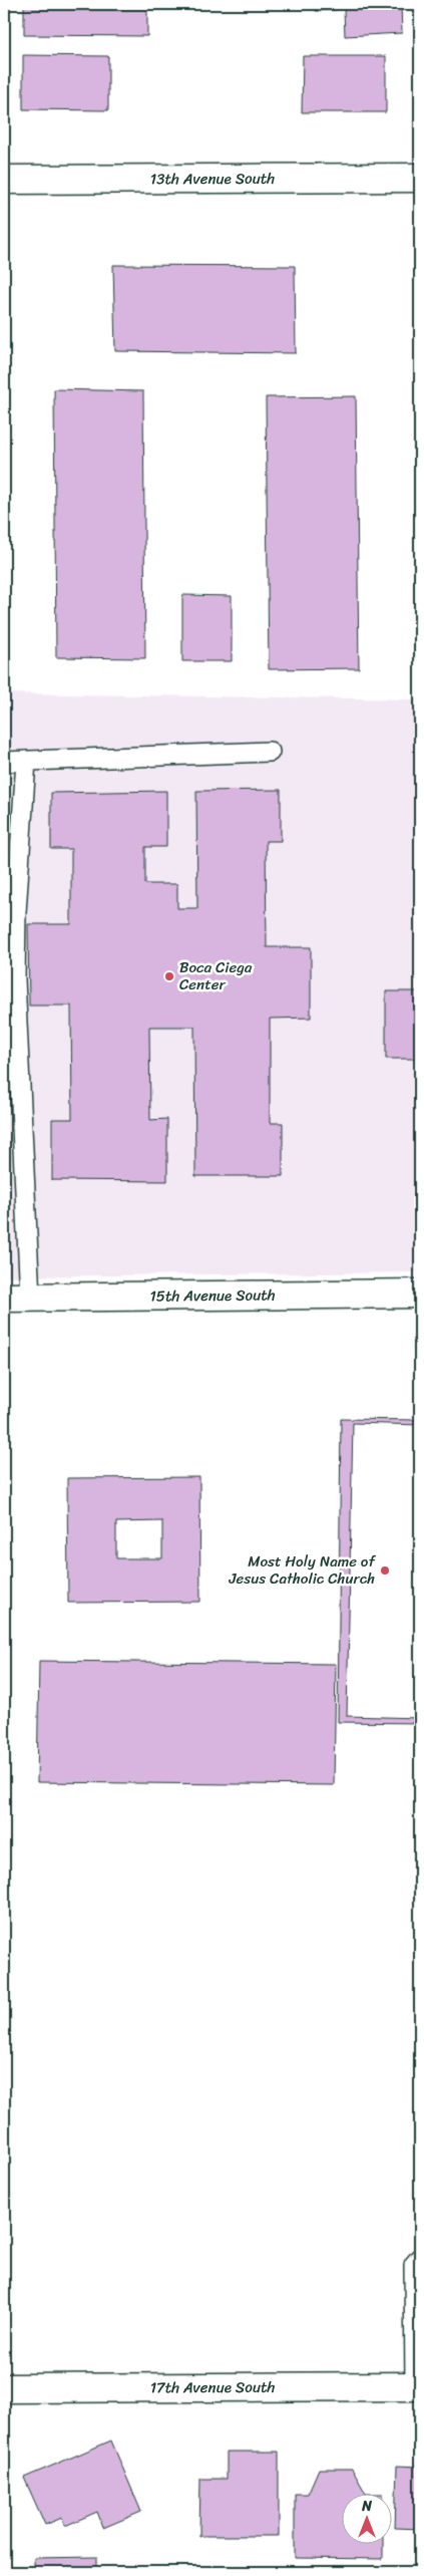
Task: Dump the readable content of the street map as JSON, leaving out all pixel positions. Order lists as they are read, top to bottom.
{
  "streets": {
    "street": ["13th Avenue South", "15th Avenue South", "17th Avenue South"]
  },
  "places": ["Boca Ciega Center", "Most Holy Name of Jesus Catholic Church"],
  "north": "top"
}
